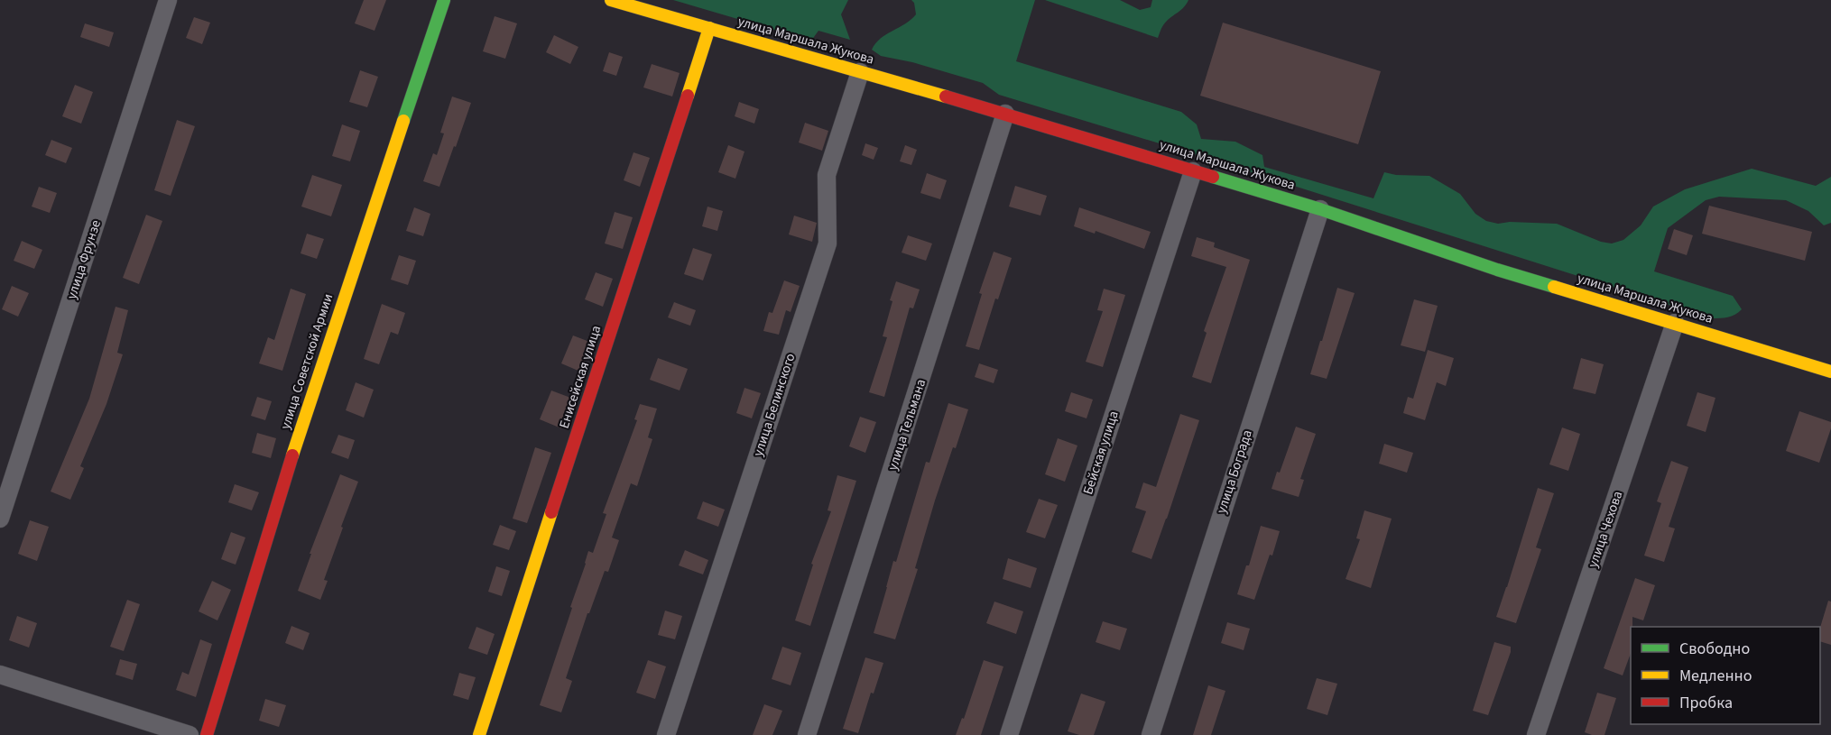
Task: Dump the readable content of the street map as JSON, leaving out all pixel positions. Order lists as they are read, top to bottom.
{
  "streets": {
    "street": [
      "улица Маршала Жукова",
      "улица Фрунзе",
      "улица Советской Армии",
      "Енисейская улица",
      "улица Белинского",
      "улица Тельмана",
      "Бейская улица",
      "улица Бограда",
      "улица Чехова"
    ]
  },
  "crossings": [
    ["улица Маршала Жукова", "Енисейская улица"],
    ["улица Маршала Жукова", "улица Белинского"],
    ["улица Маршала Жукова", "улица Тельмана"],
    ["улица Маршала Жукова", "Бейская улица"],
    ["улица Маршала Жукова", "улица Бограда"],
    ["улица Маршала Жукова", "улица Чехова"]
  ],
  "legend": ["Свободно", "Медленно", "Пробка"]
}
